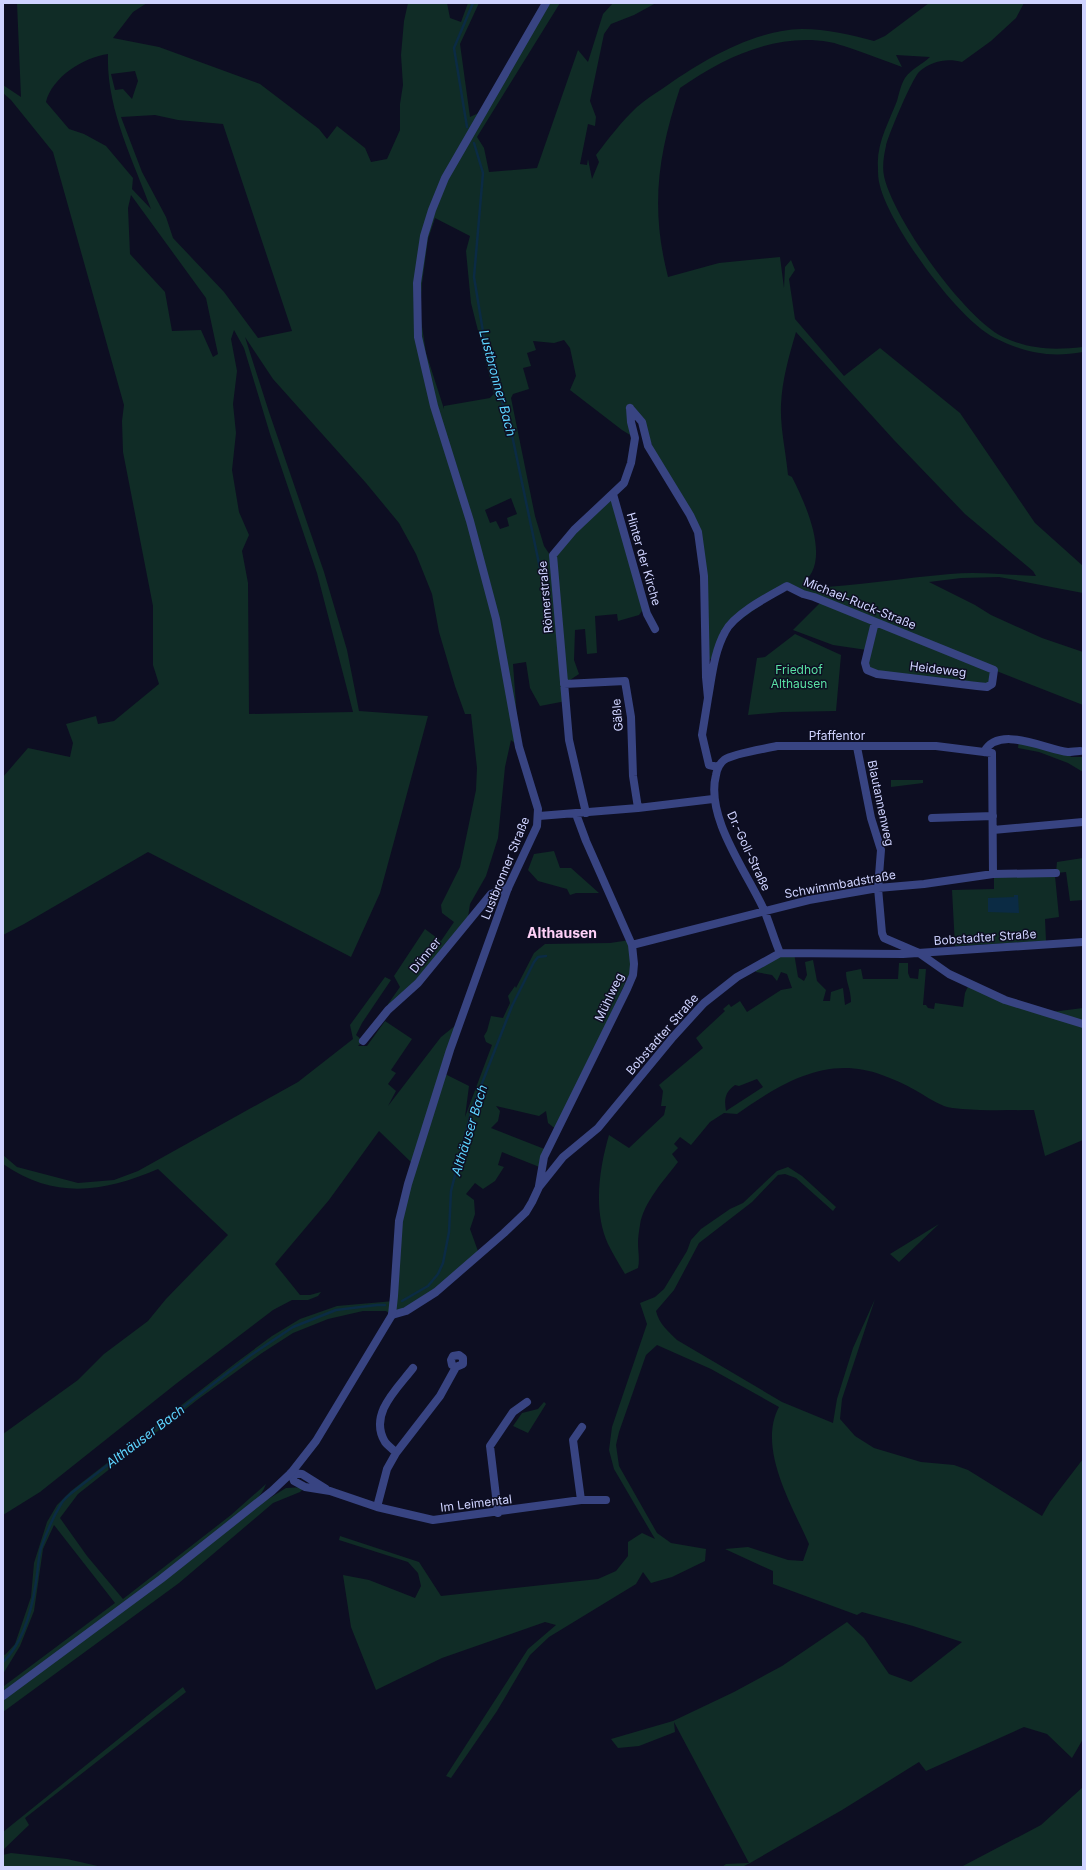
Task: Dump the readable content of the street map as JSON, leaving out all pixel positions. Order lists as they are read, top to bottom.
{
  "streets": {
    "street": [
      "Hinter der Kirche",
      "Römerstraße",
      "Michael-Ruck-Straße",
      "Heideweg",
      "Gäßle",
      "Pfaffentor",
      "Blautannenweg",
      "Dr.-Goll-Straße",
      "Lustbronner Straße",
      "Schwimmbadstraße",
      "Bobstadter Straße",
      "Dünner",
      "Mühlweg",
      "Im Leimental"
    ]
  },
  "crossings": [
    ["Hinter der Kirche", "Römerstraße"],
    ["Römerstraße", "Michael-Ruck-Straße"],
    ["Römerstraße", "Gäßle"],
    ["Michael-Ruck-Straße", "Heideweg"],
    ["Michael-Ruck-Straße", "Pfaffentor"],
    ["Pfaffentor", "Blautannenweg"],
    ["Blautannenweg", "Schwimmbadstraße"],
    ["Blautannenweg", "Bobstadter Straße"],
    ["Dr.-Goll-Straße", "Schwimmbadstraße"],
    ["Dr.-Goll-Straße", "Bobstadter Straße"],
    ["Lustbronner Straße", "Bobstadter Straße"],
    ["Lustbronner Straße", "Dünner"],
    ["Schwimmbadstraße", "Mühlweg"],
    ["Bobstadter Straße", "Mühlweg"]
  ],
  "districts": ["Althausen"],
  "water": ["Lustbronner Bach", "Althäuser Bach"],
  "parks": ["Friedhof Althausen"]
}
